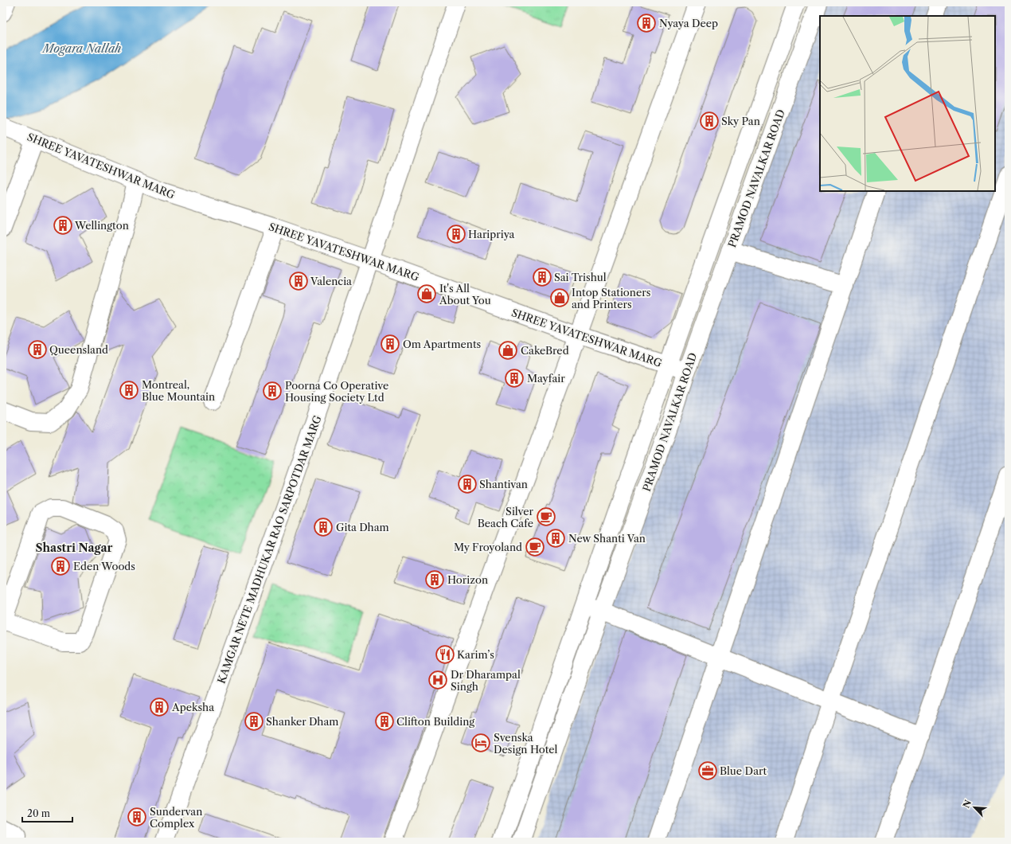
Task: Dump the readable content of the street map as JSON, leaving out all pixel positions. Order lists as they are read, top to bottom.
{
  "streets": {
    "street": ["SHREE YAVATESHWAR MARG", "PRAMOD NAVALKAR ROAD", "KAMGAR NETE MADHUKAR RAO SARPOTDAR MARG"]
  },
  "crossings": [
    ["SHREE YAVATESHWAR MARG", "PRAMOD NAVALKAR ROAD"],
    ["SHREE YAVATESHWAR MARG", "KAMGAR NETE MADHUKAR RAO SARPOTDAR MARG"]
  ],
  "districts": ["Shastri Nagar"],
  "water": ["Mogara Nallah"],
  "places": {
    "building": [
      "Nyaya Deep",
      "Sky Pan",
      "Wellington",
      "Haripriya",
      "Sai Trishul",
      "Valencia",
      "Om Apartments",
      "Queensland",
      "Mayfair",
      "Montreal, Blue Mountain",
      "Poorna Co Operative Housing Society Ltd",
      "Shantivan",
      "Gita Dham",
      "New Shanti Van",
      "Eden Woods",
      "Horizon",
      "Apeksha",
      "Shanker Dham",
      "Clifton Building",
      "Sundervan Complex"
    ],
    "shop": ["It's All About You", "Intop Stationers and Printers", "CakeBred"],
    "cafe": ["Silver Beach Cafe", "My Froyoland"],
    "restaurant": ["Karim’s"],
    "hospital": ["Dr Dharampal Singh"],
    "hotel": ["Svenska Design Hotel"],
    "office": ["Blue Dart"]
  },
  "scale_bar": "20 m",
  "north": "top left"
}
